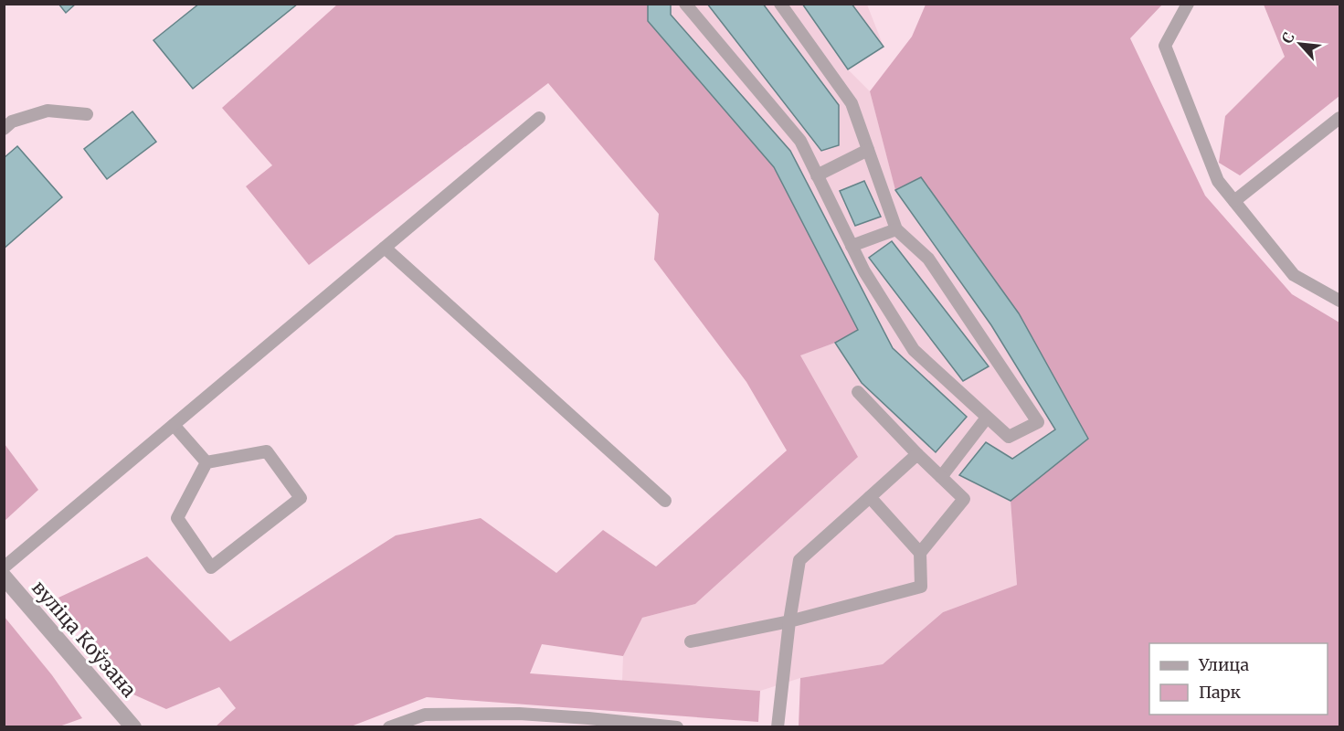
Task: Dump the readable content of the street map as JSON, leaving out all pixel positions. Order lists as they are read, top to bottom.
{
  "streets": {
    "street": ["вуліца Коўзана"]
  },
  "legend": ["Улица", "Парк"],
  "north": "top left"
}
